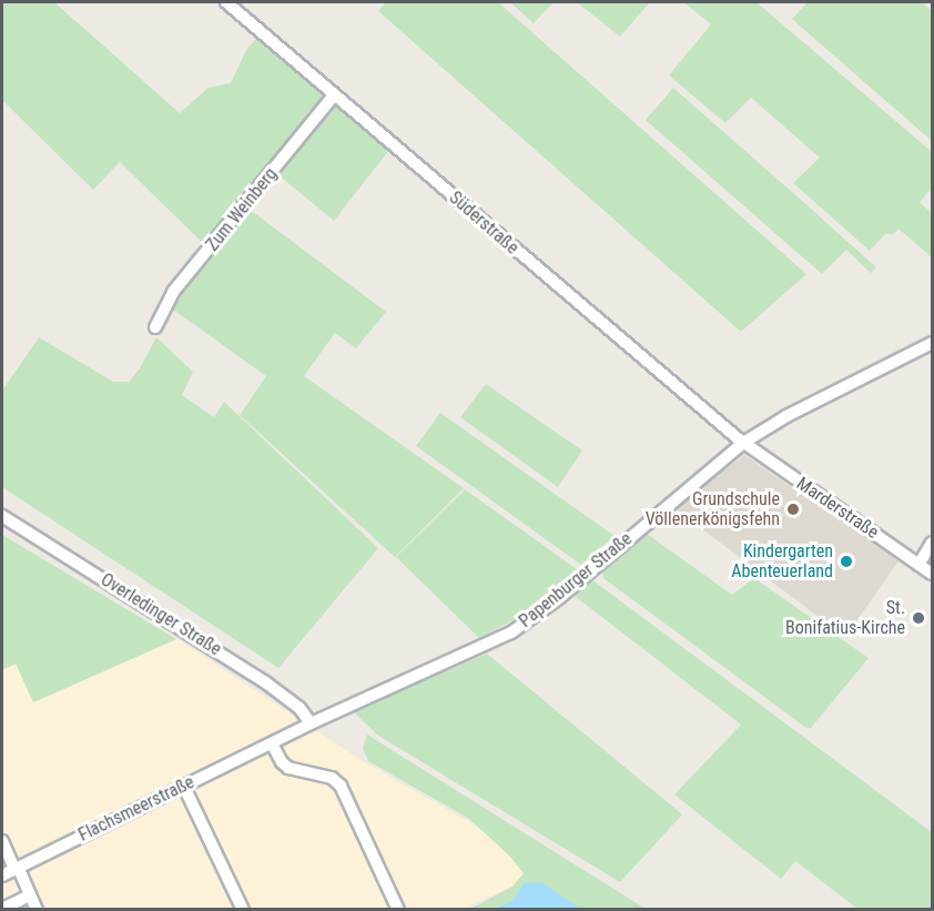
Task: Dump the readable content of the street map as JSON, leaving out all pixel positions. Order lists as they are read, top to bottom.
{
  "streets": {
    "street": [
      "Zum Weinberg",
      "Süderstraße",
      "Marderstraße",
      "Papenburger Straße",
      "Overledinger Straße",
      "Flachsmeerstraße"
    ]
  },
  "crossings": [
    ["Zum Weinberg", "Süderstraße"],
    ["Süderstraße", "Marderstraße"],
    ["Süderstraße", "Papenburger Straße"],
    ["Marderstraße", "Papenburger Straße"],
    ["Papenburger Straße", "Flachsmeerstraße"],
    ["Overledinger Straße", "Flachsmeerstraße"]
  ],
  "places": ["Grundschule Völlenerkönigsfehn", "Kindergarten Abenteuerland", "St. Bonifatius-Kirche"]
}
